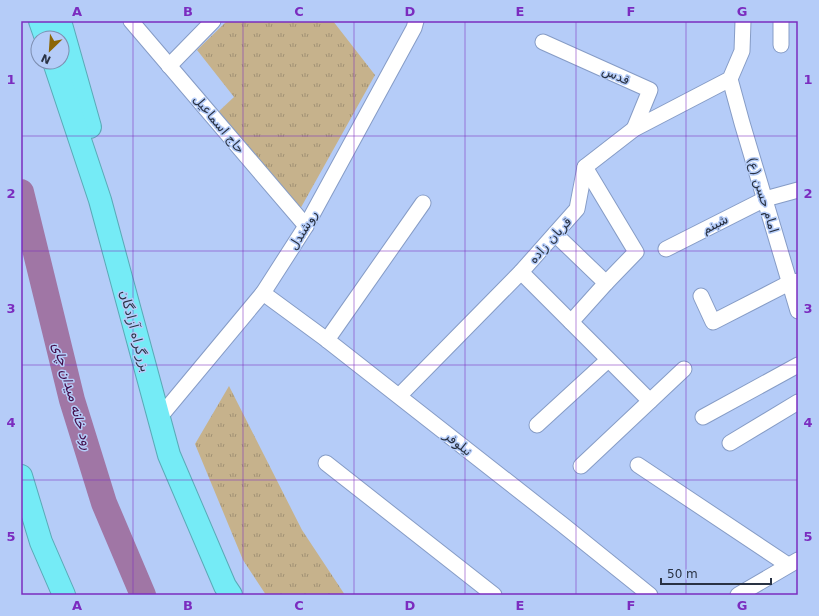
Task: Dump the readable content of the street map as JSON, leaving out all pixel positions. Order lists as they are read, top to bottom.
{
  "streets": {
    "highway": ["بزرگراه آزادگان"],
    "street": [
      "قدس",
      "حاج اسماعیل",
      "امام حسن (ع)",
      "شبنم",
      "روشندل",
      "قربان زاده",
      "نیلوفر"
    ]
  },
  "crossings": [
    ["حاج اسماعیل", "روشندل"],
    ["امام حسن (ع)", "شبنم"],
    ["روشندل", "بزرگراه آزادگان"],
    ["روشندل", "نیلوفر"],
    ["قربان زاده", "نیلوفر"]
  ],
  "water": ["رود خانه میدان چای"],
  "scale_bar": "50 m",
  "north": "bottom left",
  "grid": {
    "columns": [
      "A",
      "B",
      "C",
      "D",
      "E",
      "F",
      "G"
    ],
    "rows": [
      "1",
      "2",
      "3",
      "4",
      "5"
    ]
  }
}
